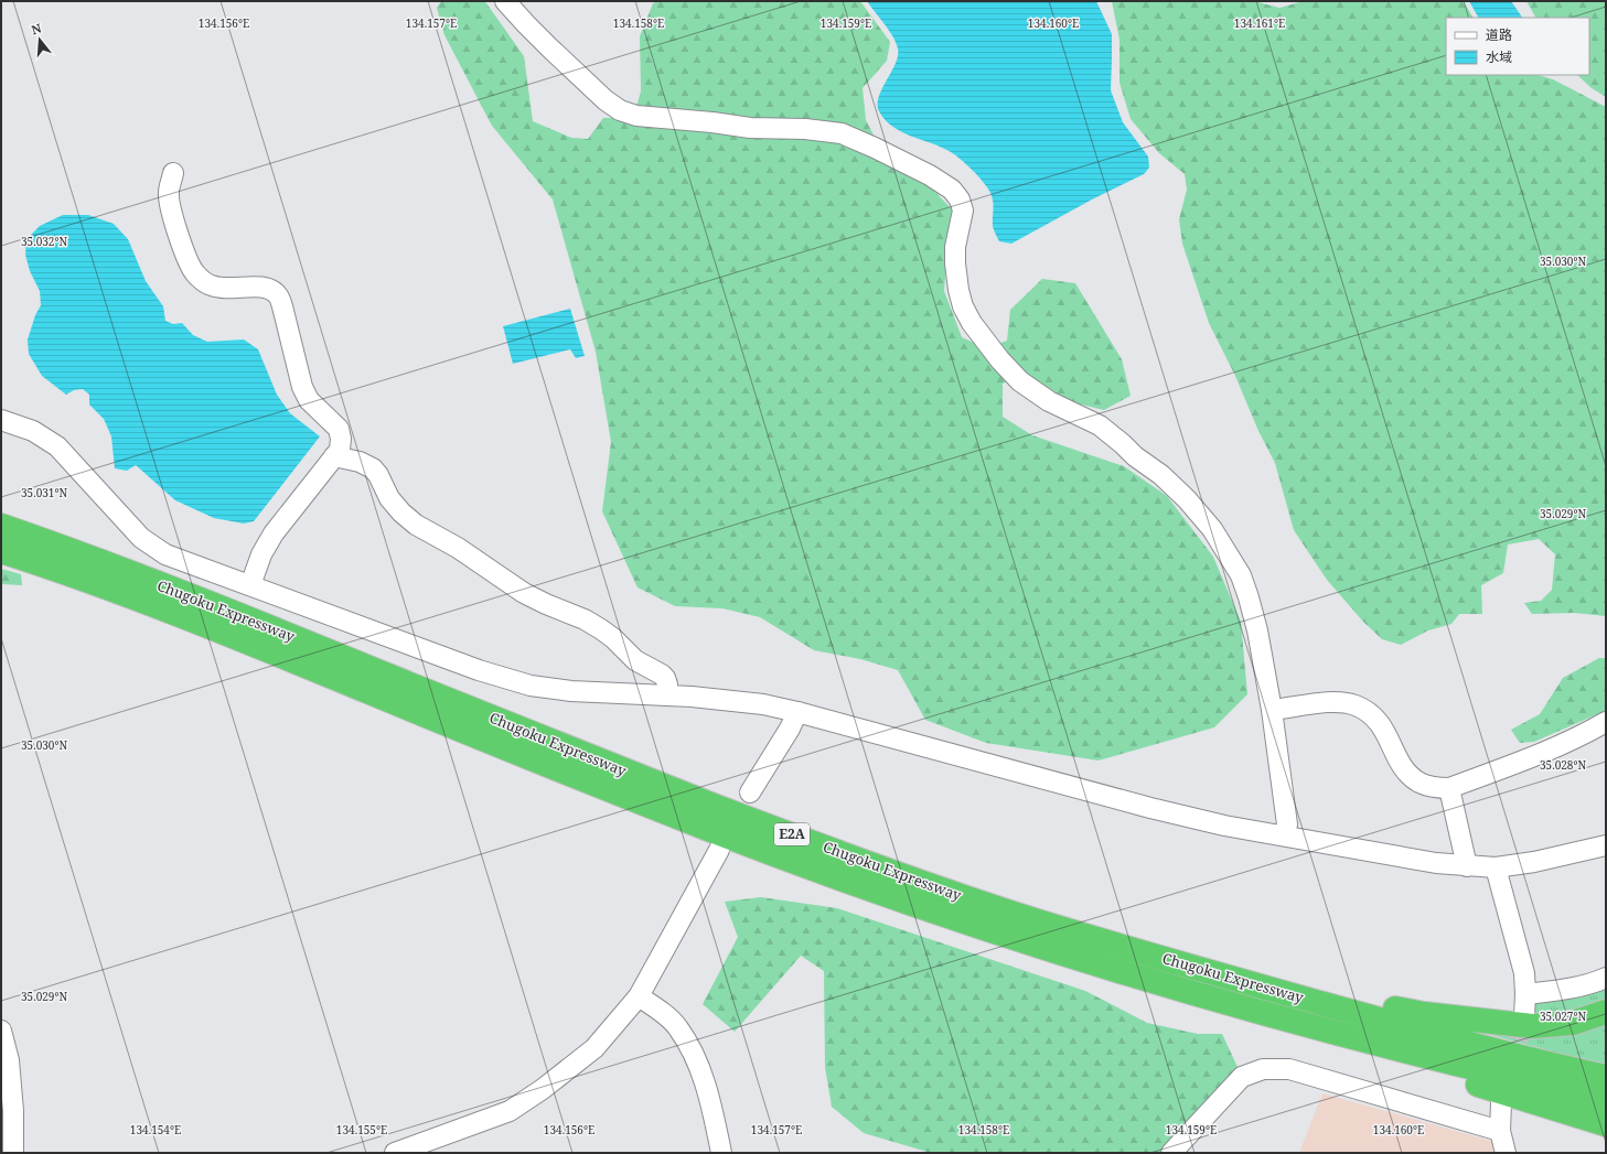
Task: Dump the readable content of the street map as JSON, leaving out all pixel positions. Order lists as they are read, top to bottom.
{
  "streets": {
    "highway": ["Chugoku Expressway", "E2A"]
  },
  "legend": ["道路", "水域"],
  "north": "top",
  "coordinates": [
    "134.156°E",
    "134.157°E",
    "134.158°E",
    "134.159°E",
    "134.160°E",
    "134.161°E",
    "35.032°N",
    "35.030°N",
    "35.031°N",
    "35.029°N",
    "35.028°N",
    "35.027°N",
    "134.154°E",
    "134.155°E"
  ]
}
